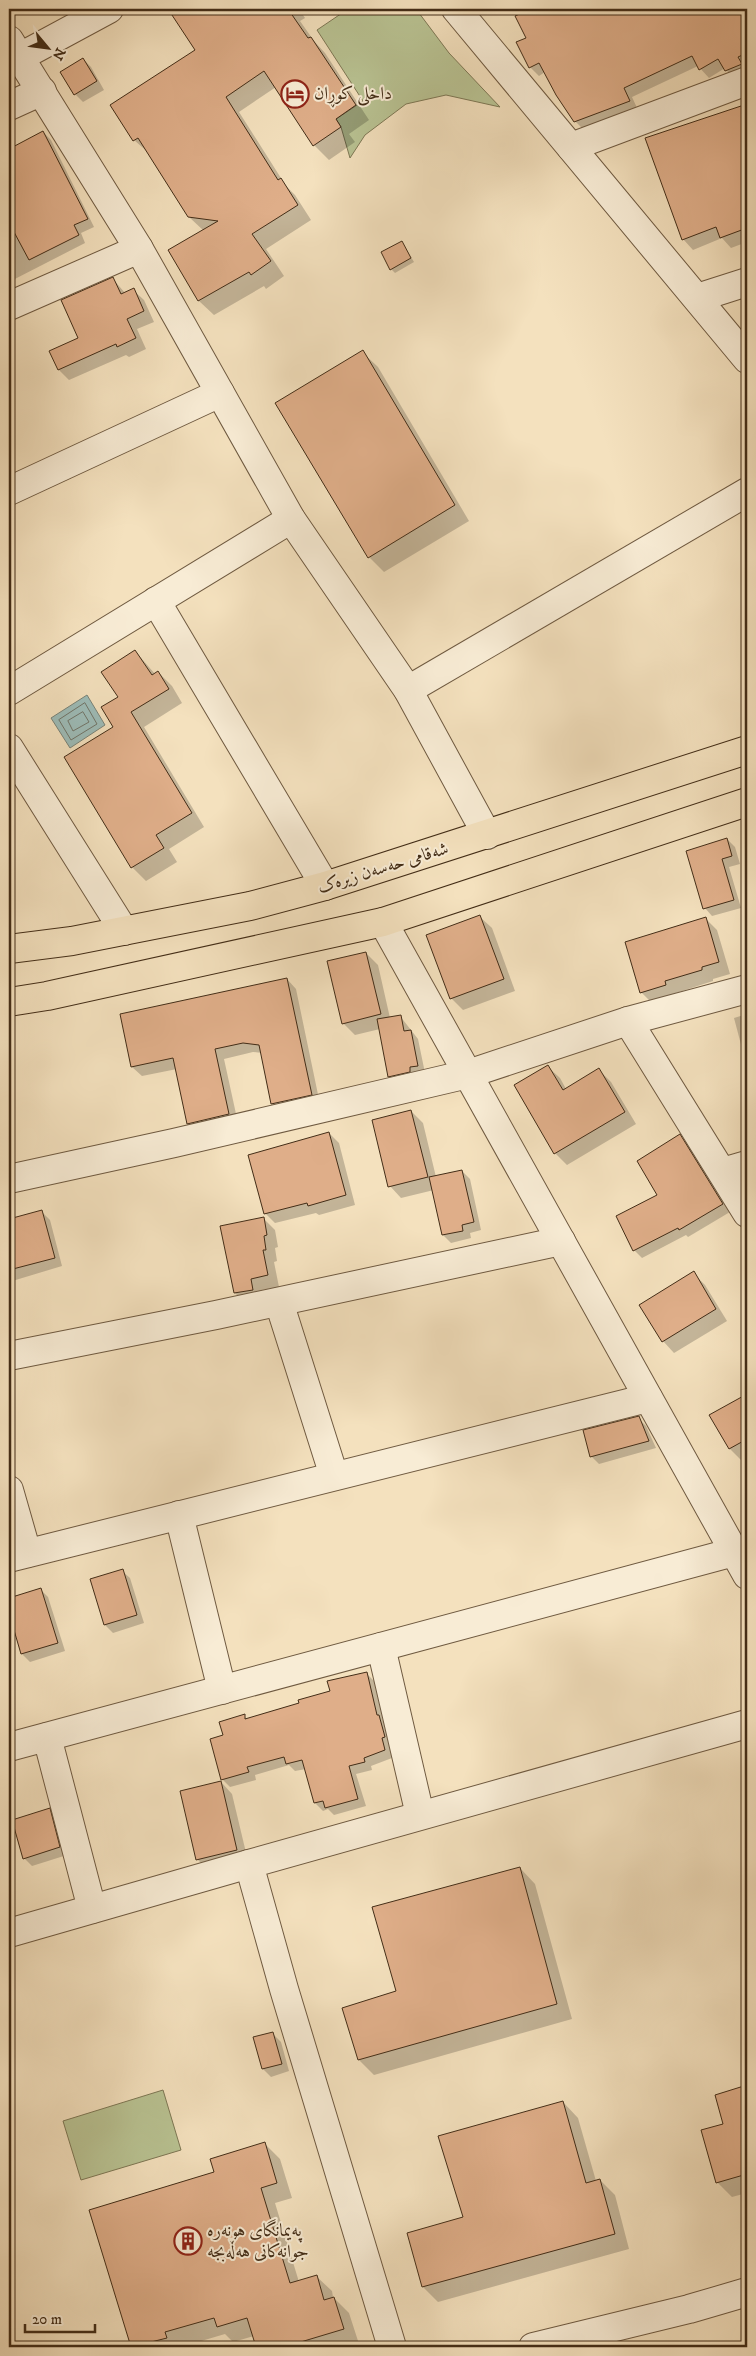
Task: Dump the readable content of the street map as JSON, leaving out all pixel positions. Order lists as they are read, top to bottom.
{
  "streets": {
    "main road": ["شەقامی حەسەن زیرەک"]
  },
  "places": {
    "hotel": ["داخلی کوڕان"],
    "building": ["پەیمانگای هونەرە جوانەکانی هەڵەبجە"]
  },
  "scale_bar": "20 m",
  "north": "bottom right"
}
